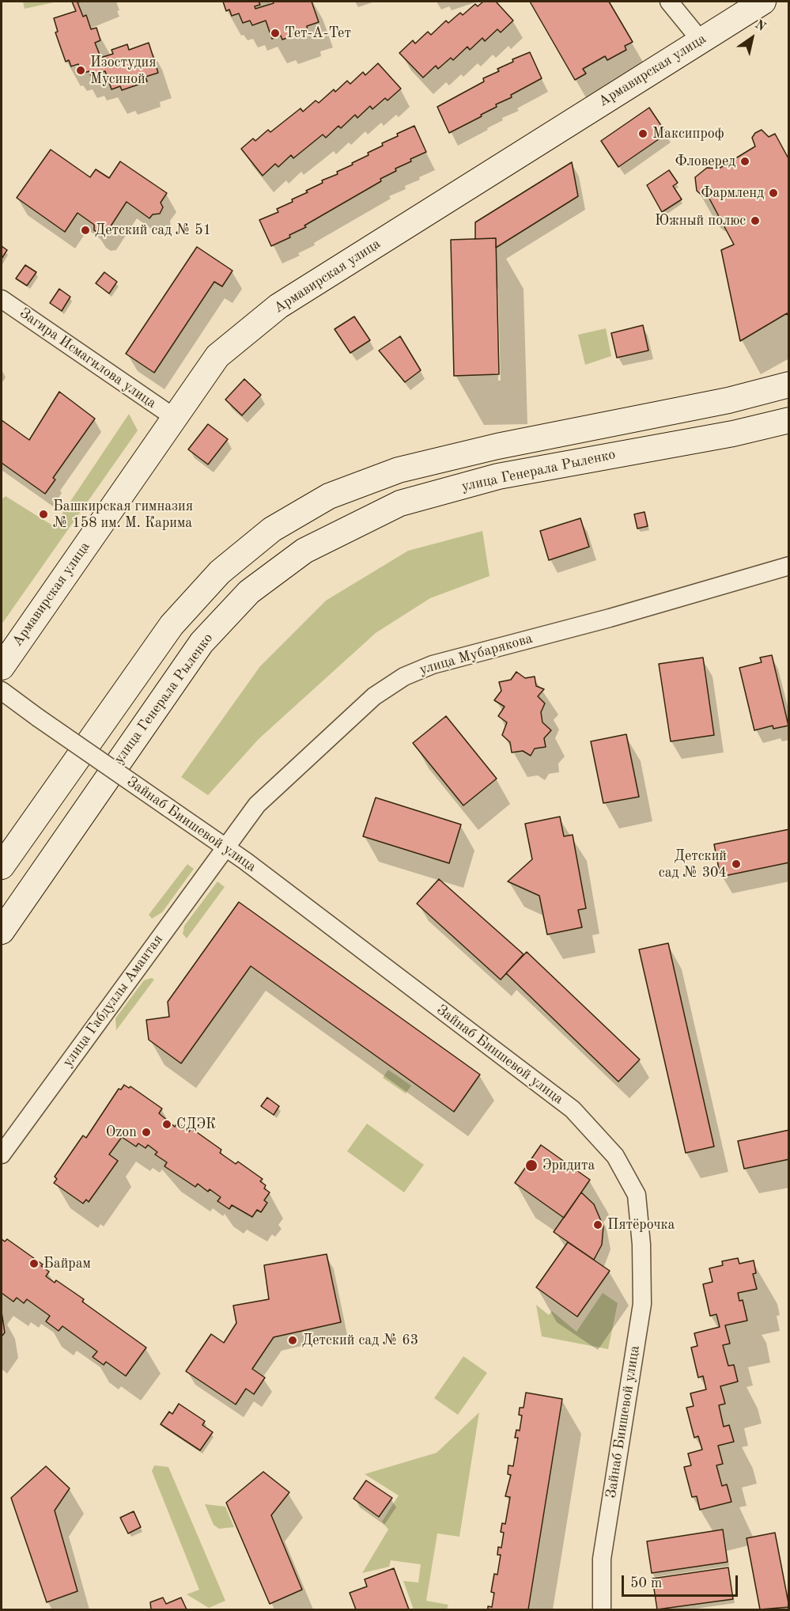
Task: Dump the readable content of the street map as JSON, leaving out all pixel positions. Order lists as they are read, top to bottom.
{
  "streets": {
    "main road": ["Армавирская улица", "улица Генерала Рыленко"],
    "street": [
      "Загира Исмагилова улица",
      "улица Мубарякова",
      "Зайнаб Биишевой улица",
      "улица Габдуллы Амантая"
    ]
  },
  "crossings": [
    ["Армавирская улица", "Загира Исмагилова улица"],
    ["улица Мубарякова", "Зайнаб Биишевой улица"],
    ["улица Мубарякова", "улица Габдуллы Амантая"],
    ["Зайнаб Биишевой улица", "улица Габдуллы Амантая"]
  ],
  "places": [
    "Тет-А-Тет",
    "Изостудия Мусиной",
    "Максипроф",
    "Фловеред",
    "Фармленд",
    "Южный полюс",
    "Детский сад № 51",
    "Башкирская гимназия № 158 им. М. Карима",
    "Детский сад № 304",
    "СДЭК",
    "Ozon",
    "Эридита",
    "Пятёрочка",
    "Байрам",
    "Детский сад № 63"
  ],
  "scale_bar": "50 m",
  "north": "top right"
}
